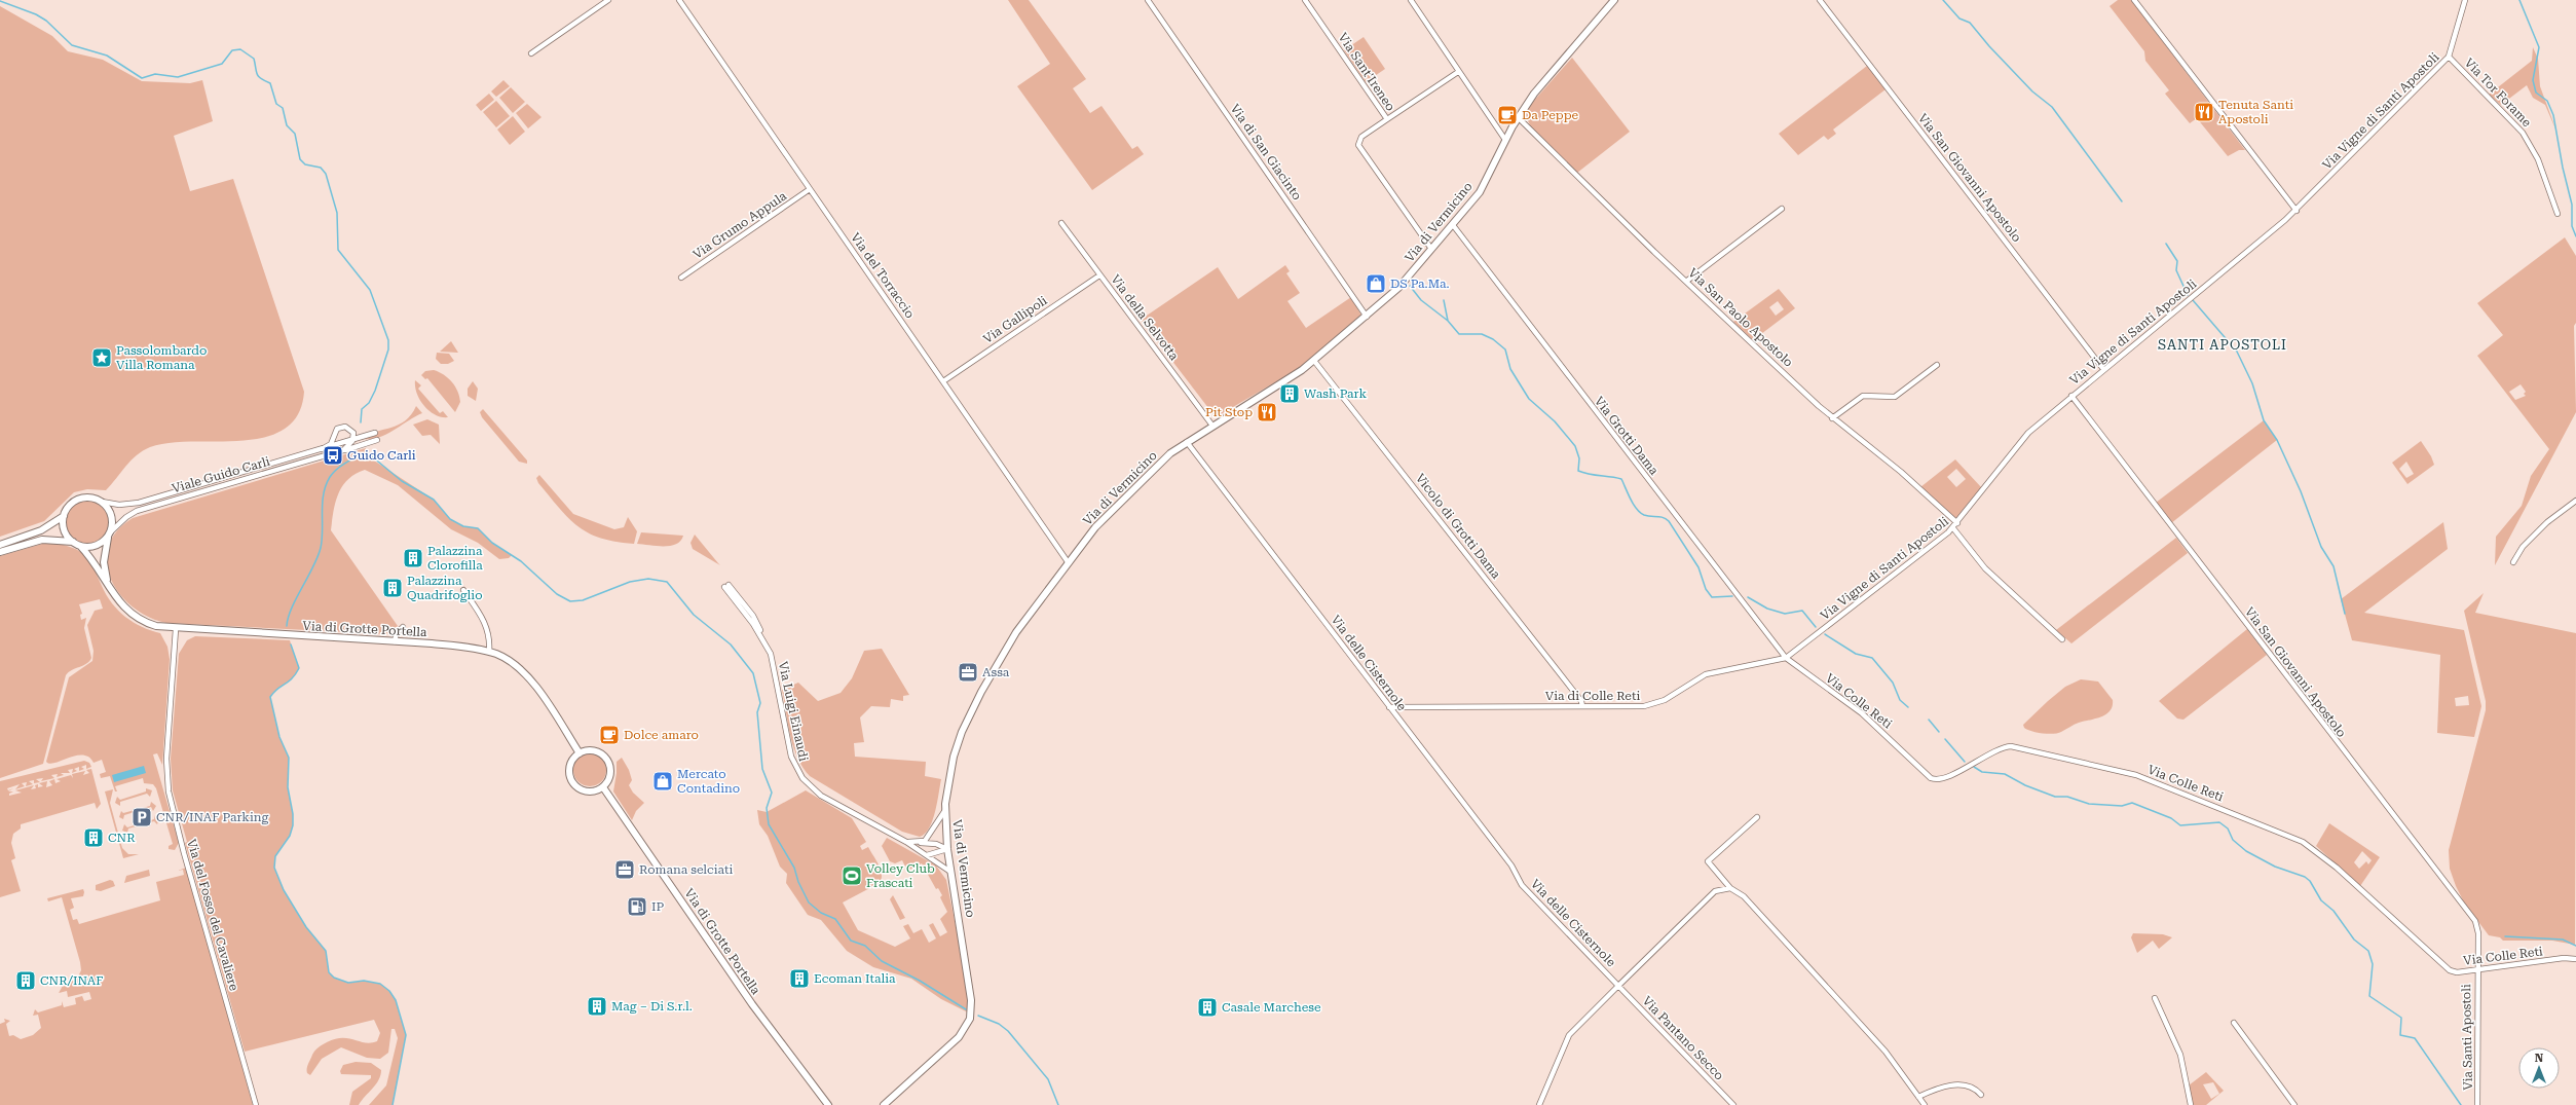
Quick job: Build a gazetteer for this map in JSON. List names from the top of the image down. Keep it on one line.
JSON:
{"streets":{"main road":["Via di Vermicino","Via di Grotte Portella"],"street":["Via Sant'Ireneo","Via Tor Forame","Via Vigne di Santi Apostoli","Via di San Giacinto","Via San Giovanni Apostolo","Via Grumo Appula","Via del Torraccio","Via della Selvotta","Via San Paolo Apostolo","Via Gallipoli","Via Grotti Dama","Viale Guido Carli","Vicolo di Grotti Dama","Via delle Cisternole","Via di Colle Reti","Via Colle Reti","Via Luigi Einaudi","Via del Fosso del Cavaliere","Via Santi Apostoli","Via Pantano Secco"]},"crossings":[["Via Sant'Ireneo","Via di Vermicino"],["Via Tor Forame","Via Vigne di Santi Apostoli"],["Via Vigne di Santi Apostoli","Via San Giovanni Apostolo"],["Via Vigne di Santi Apostoli","Via San Paolo Apostolo"],["Via Vigne di Santi Apostoli","Via Grotti Dama"],["Via Vigne di Santi Apostoli","Via di Colle Reti"],["Via Vigne di Santi Apostoli","Via Colle Reti"],["Via di San Giacinto","Via di Vermicino"],["Via San Giovanni Apostolo","Via Colle Reti"],["Via San Giovanni Apostolo","Via Santi Apostoli"],["Via di Vermicino","Via del Torraccio"],["Via di Vermicino","Via della Selvotta"],["Via di Vermicino","Via San Paolo Apostolo"],["Via di Vermicino","Via Grotti Dama"],["Via di Vermicino","Vicolo di Grotti Dama"],["Via di Vermicino","Via delle Cisternole"],["Via di Vermicino","Via Luigi Einaudi"],["Via Grumo Appula","Via del Torraccio"],["Via del Torraccio","Via Gallipoli"],["Via della Selvotta","Via Gallipoli"],["Via Grotti Dama","Via di Colle Reti"],["Via Grotti Dama","Via Colle Reti"],["Viale Guido Carli","Via di Grotte Portella"],["Vicolo di Grotti Dama","Via di Colle Reti"],["Via di Grotte Portella","Via del Fosso del Cavaliere"],["Via delle Cisternole","Via di Colle Reti"],["Via delle Cisternole","Via Pantano Secco"],["Via di Colle Reti","Via Colle Reti"],["Via Colle Reti","Via Santi Apostoli"]],"districts":["SANTI APOSTOLI"],"places":{"restaurant":["Tenuta Santi Apostoli","Pit Stop"],"cafe":["Da Peppe","Dolce amaro"],"shop":["DS Pa.Ma.","Mercato Contadino"],"place":["Passolombardo Villa Romana"],"building":["Wash Park","Palazzina Clorofilla","Palazzina Quadrifoglio","CNR","Ecoman Italia","CNR/INAF","Mag – Di S.r.l.","Casale Marchese"],"bus stop":["Guido Carli"],"office":["Assa","Romana selciati"],"parking":["CNR/INAF Parking"],"sports":["Volley Club Frascati"],"fuel station":["IP"]},"north":"top"}
